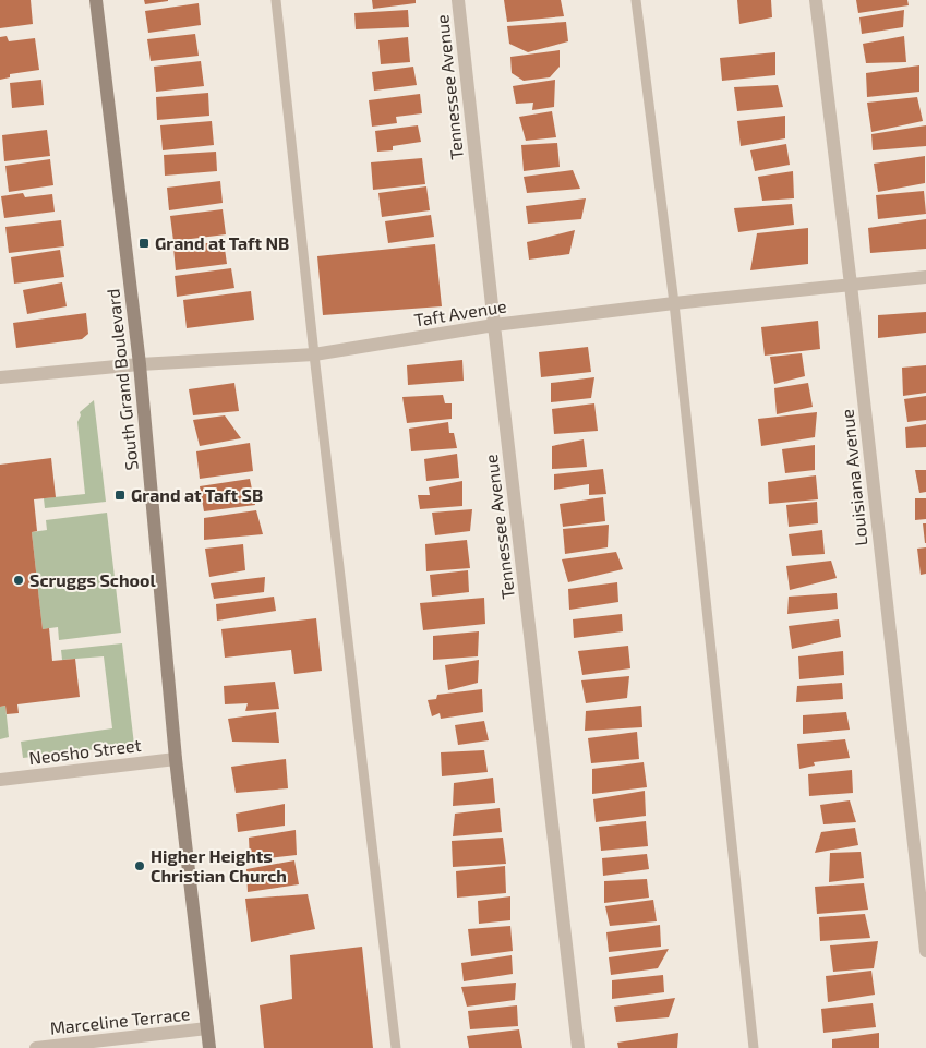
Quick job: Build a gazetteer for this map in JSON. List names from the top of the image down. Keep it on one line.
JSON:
{"streets":{"main road":["South Grand Boulevard"],"street":["Tennessee Avenue","Taft Avenue","Louisiana Avenue","Neosho Street","Marceline Terrace"]},"crossings":[["Tennessee Avenue","Taft Avenue"],["Taft Avenue","South Grand Boulevard"],["Taft Avenue","Louisiana Avenue"],["South Grand Boulevard","Neosho Street"],["South Grand Boulevard","Marceline Terrace"]],"places":{"transit":["Grand at Taft NB","Grand at Taft SB"],"other":["Scruggs School","Higher Heights Christian Church"]}}
